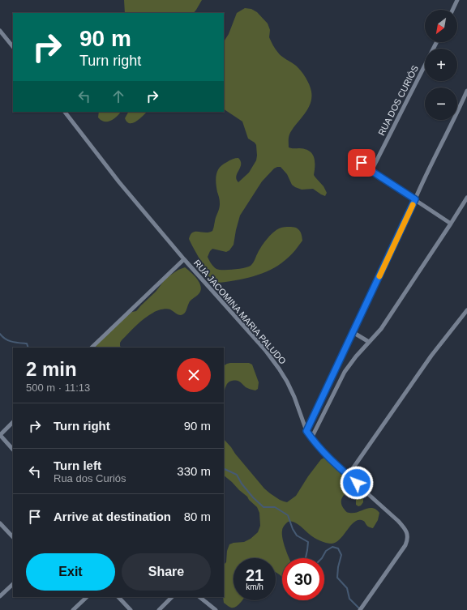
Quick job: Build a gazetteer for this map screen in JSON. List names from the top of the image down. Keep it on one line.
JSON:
{"streets":{"street":["RUA DOS CURIÓS","RUA JACOMINA MARIA PALUDO"]},"north":"bottom left","page":{"map_buttons":["+","−"],"turn":["90 m","Turn right"],"heading":["2 min","500 m · 11:13"],"list":[{"name":"Turn right","value":"90 m"},{"name":"Turn left","note":"Rua dos Curiós","value":"330 m"},{"name":"Arrive at destination","value":"80 m"}],"buttons":["Exit","Share"],"speed":"21 km/h","limit":"30"}}
